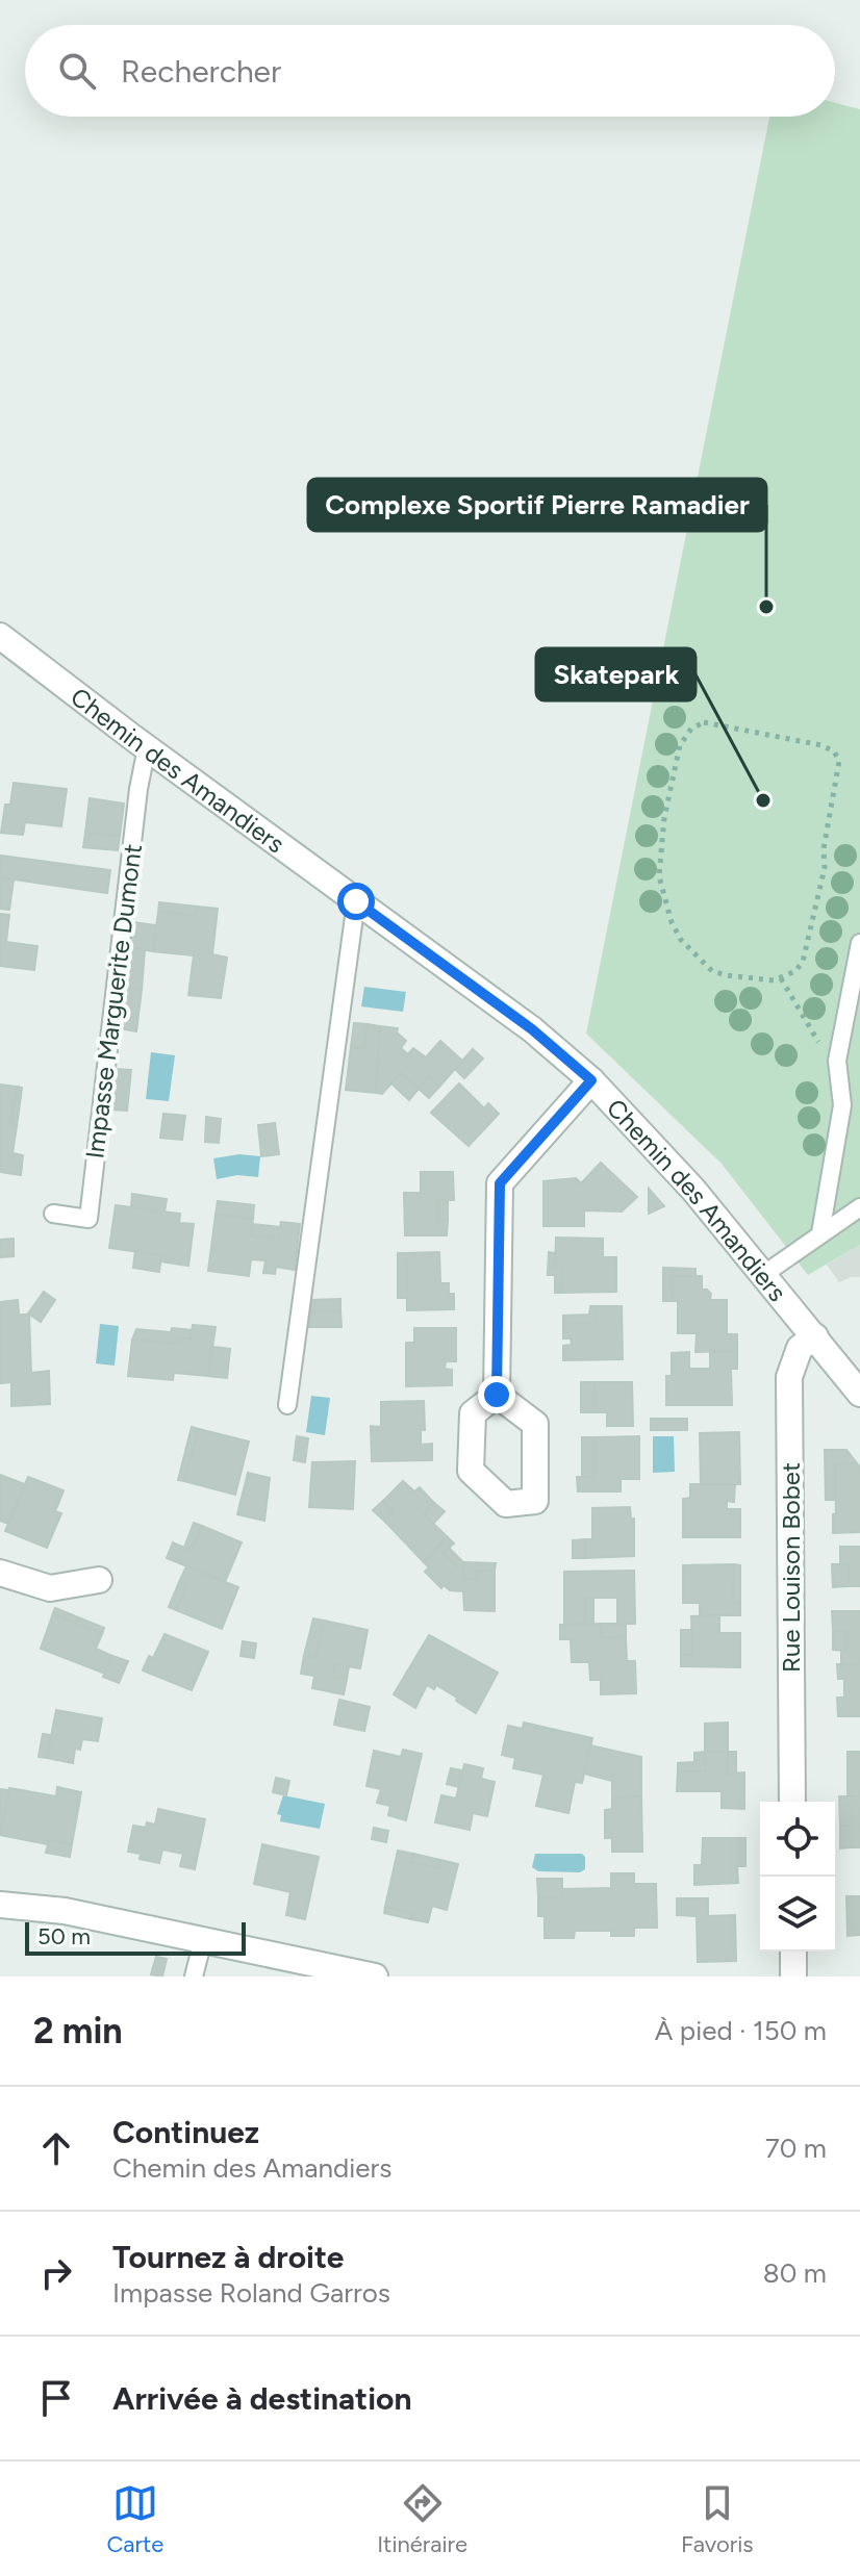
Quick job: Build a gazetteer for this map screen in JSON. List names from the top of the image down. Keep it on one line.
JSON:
{"streets":{"street":["Chemin des Amandiers","Rue Louison Bobet"],"lane":["Impasse Marguerite Dumont"]},"crossings":[["Chemin des Amandiers","Impasse Marguerite Dumont"],["Chemin des Amandiers","Rue Louison Bobet"]],"places":["Complexe Sportif Pierre Ramadier","Skatepark"],"scale_bar":"50 m","page":{"search":"Rechercher","scale":"50 m","heading":["2 min","À pied · 150 m"],"list":[["Continuez","Chemin des Amandiers","70 m"],["Tournez à droite","Impasse Roland Garros","80 m"],"Arrivée à destination"],"nav":["Carte","Itinéraire","Favoris"]}}
